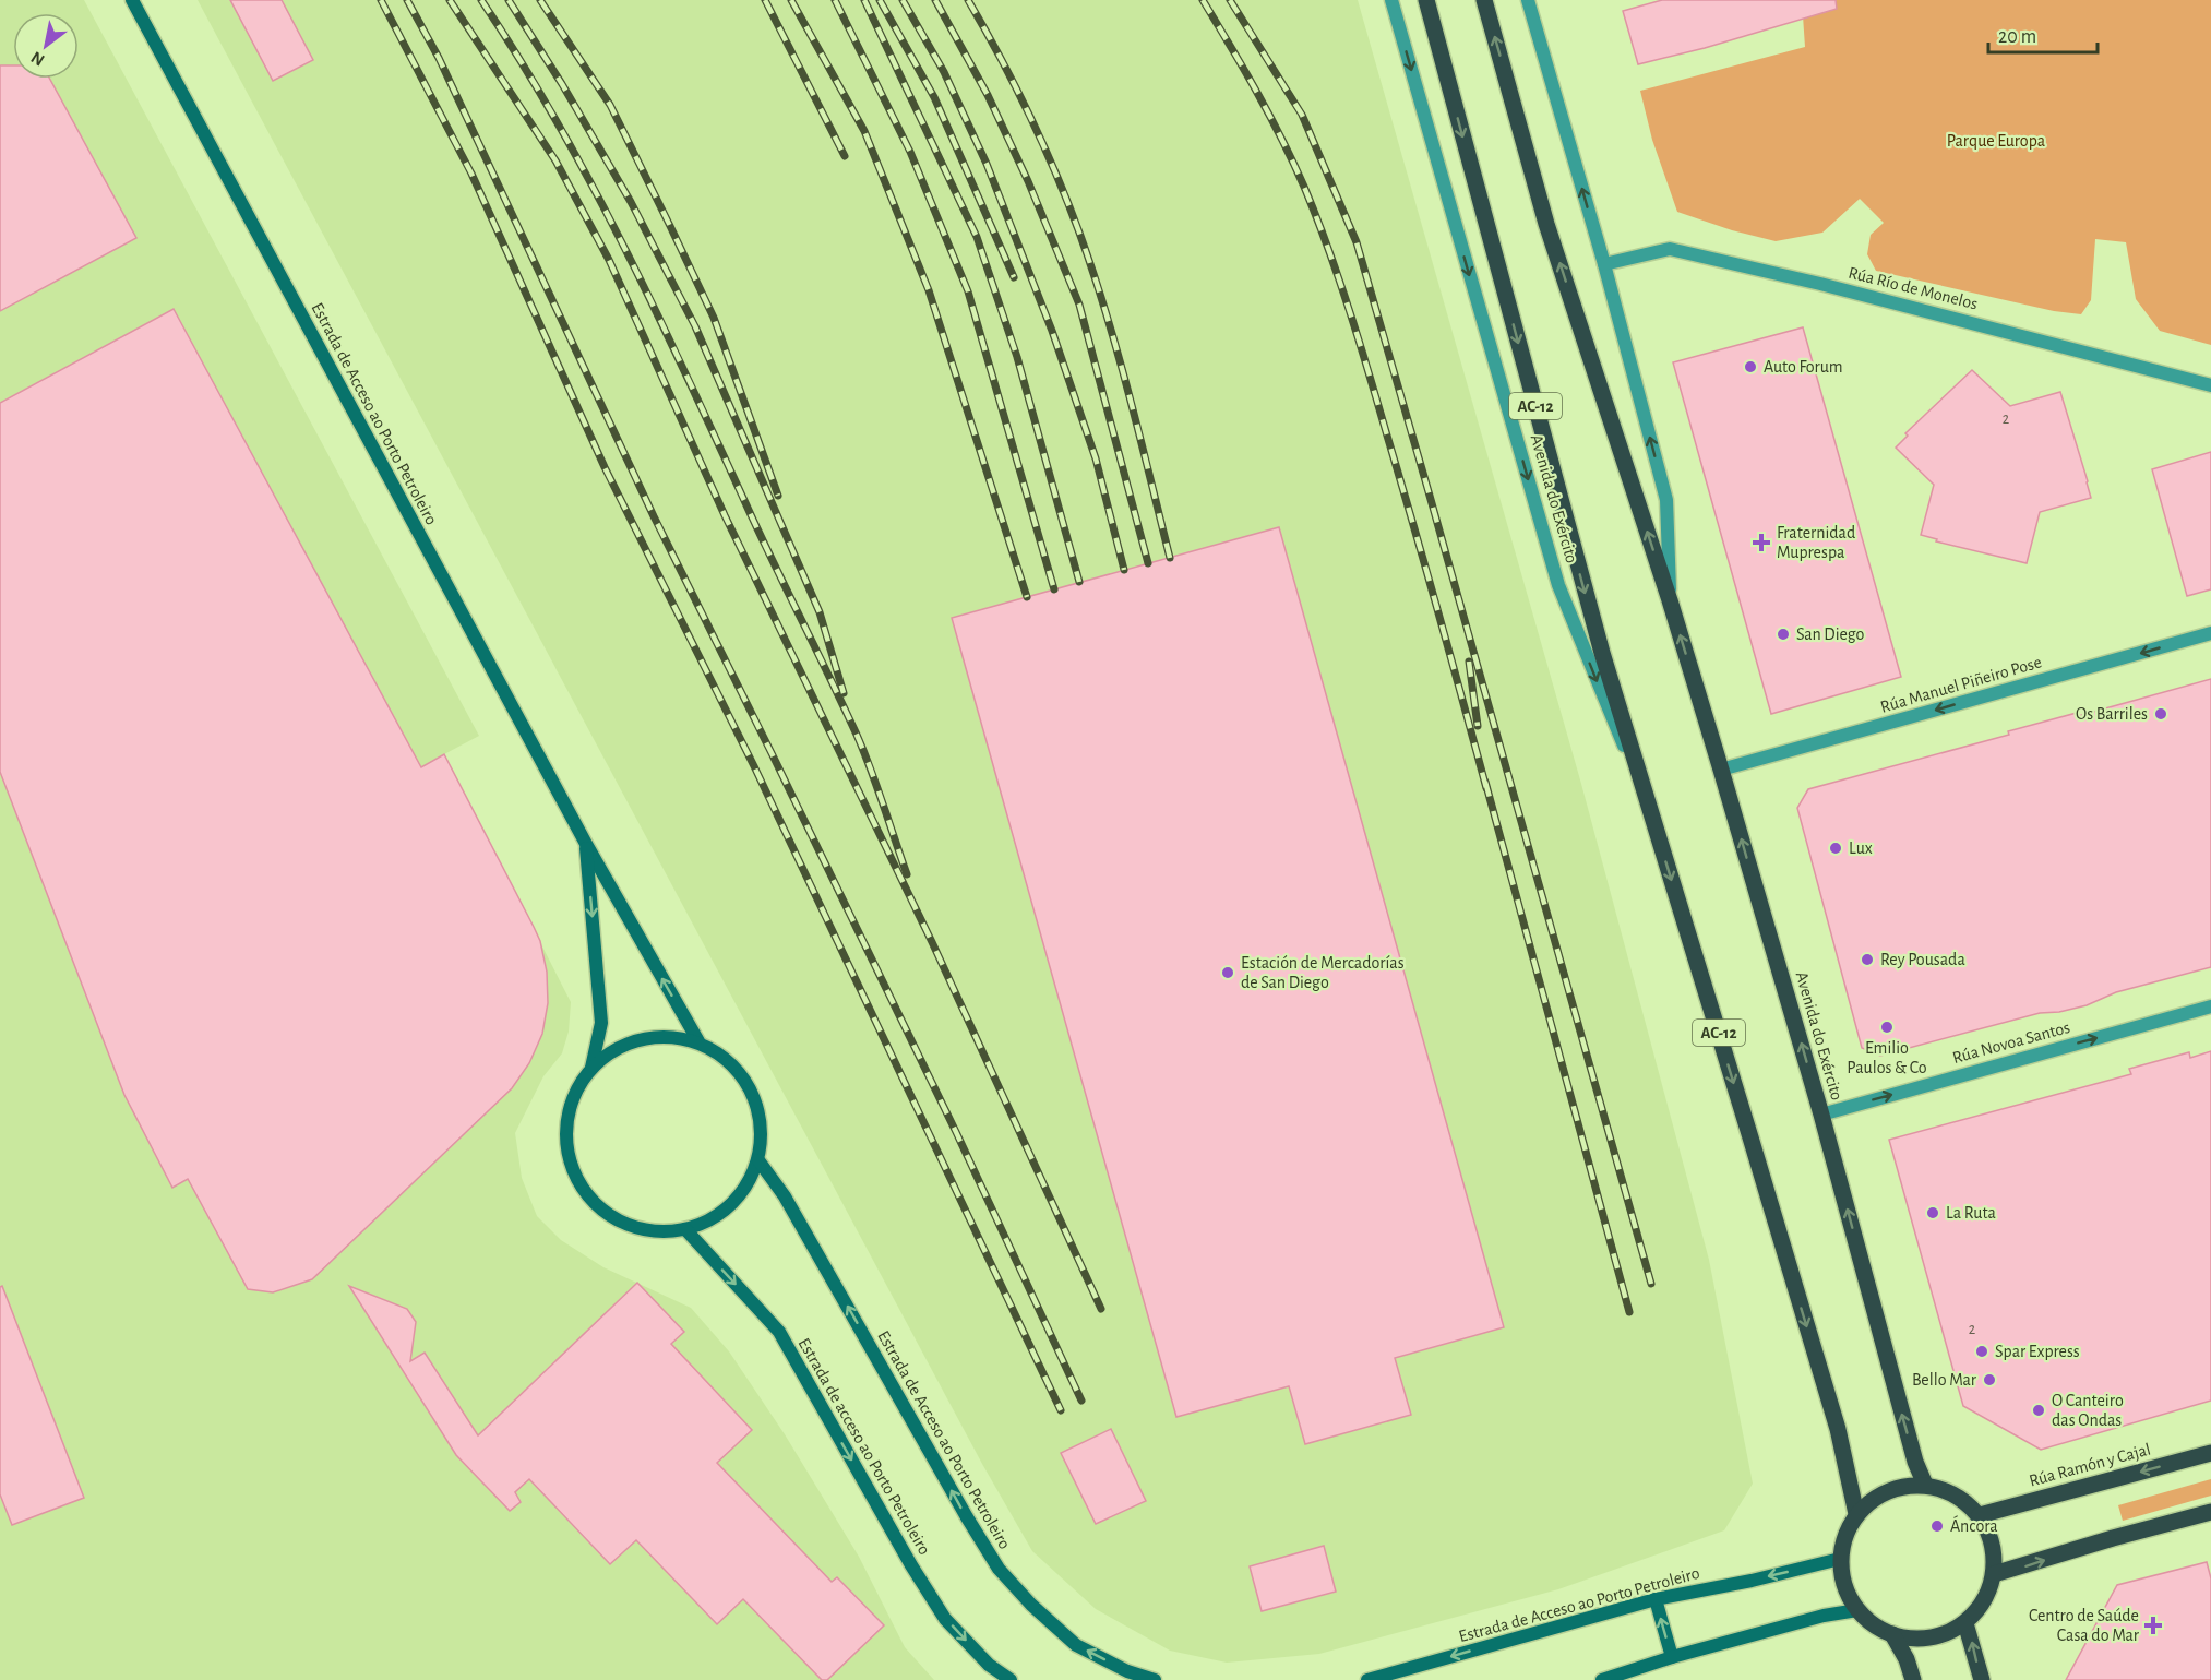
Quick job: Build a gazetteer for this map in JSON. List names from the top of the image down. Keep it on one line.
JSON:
{"streets":{"main road":["AC-12","Estrada de Acceso ao Porto Petroleiro","Avenida do Exército","Estrada de acceso ao Porto Petroleiro","Rúa Ramón y Cajal"],"street":["Rúa Río de Monelos","Rúa Manuel Piñeiro Pose","Rúa Novoa Santos"]},"crossings":[["Rúa Río de Monelos","Avenida do Exército"],["Estrada de Acceso ao Porto Petroleiro","Avenida do Exército"],["Estrada de Acceso ao Porto Petroleiro","Estrada de acceso ao Porto Petroleiro"],["Estrada de Acceso ao Porto Petroleiro","Rúa Ramón y Cajal"],["Avenida do Exército","Rúa Manuel Piñeiro Pose"],["Avenida do Exército","Rúa Novoa Santos"],["Avenida do Exército","Rúa Ramón y Cajal"]],"one_way":["Rúa Manuel Piñeiro Pose","Rúa Novoa Santos","Estrada de acceso ao Porto Petroleiro"],"parks":["Parque Europa"],"places":{"other":["Auto Forum","San Diego","Os Barriles","Lux","Rey Pousada","Estación de Mercadorías de San Diego","Emilio Paulos & Co","La Ruta","Spar Express","Bello Mar","O Canteiro das Ondas","Áncora"],"health":["Fraternidad Muprespa","Centro de Saúde Casa do Mar"]},"house_numbers":["2","2"],"scale_bar":"20 m","north":"bottom left"}
